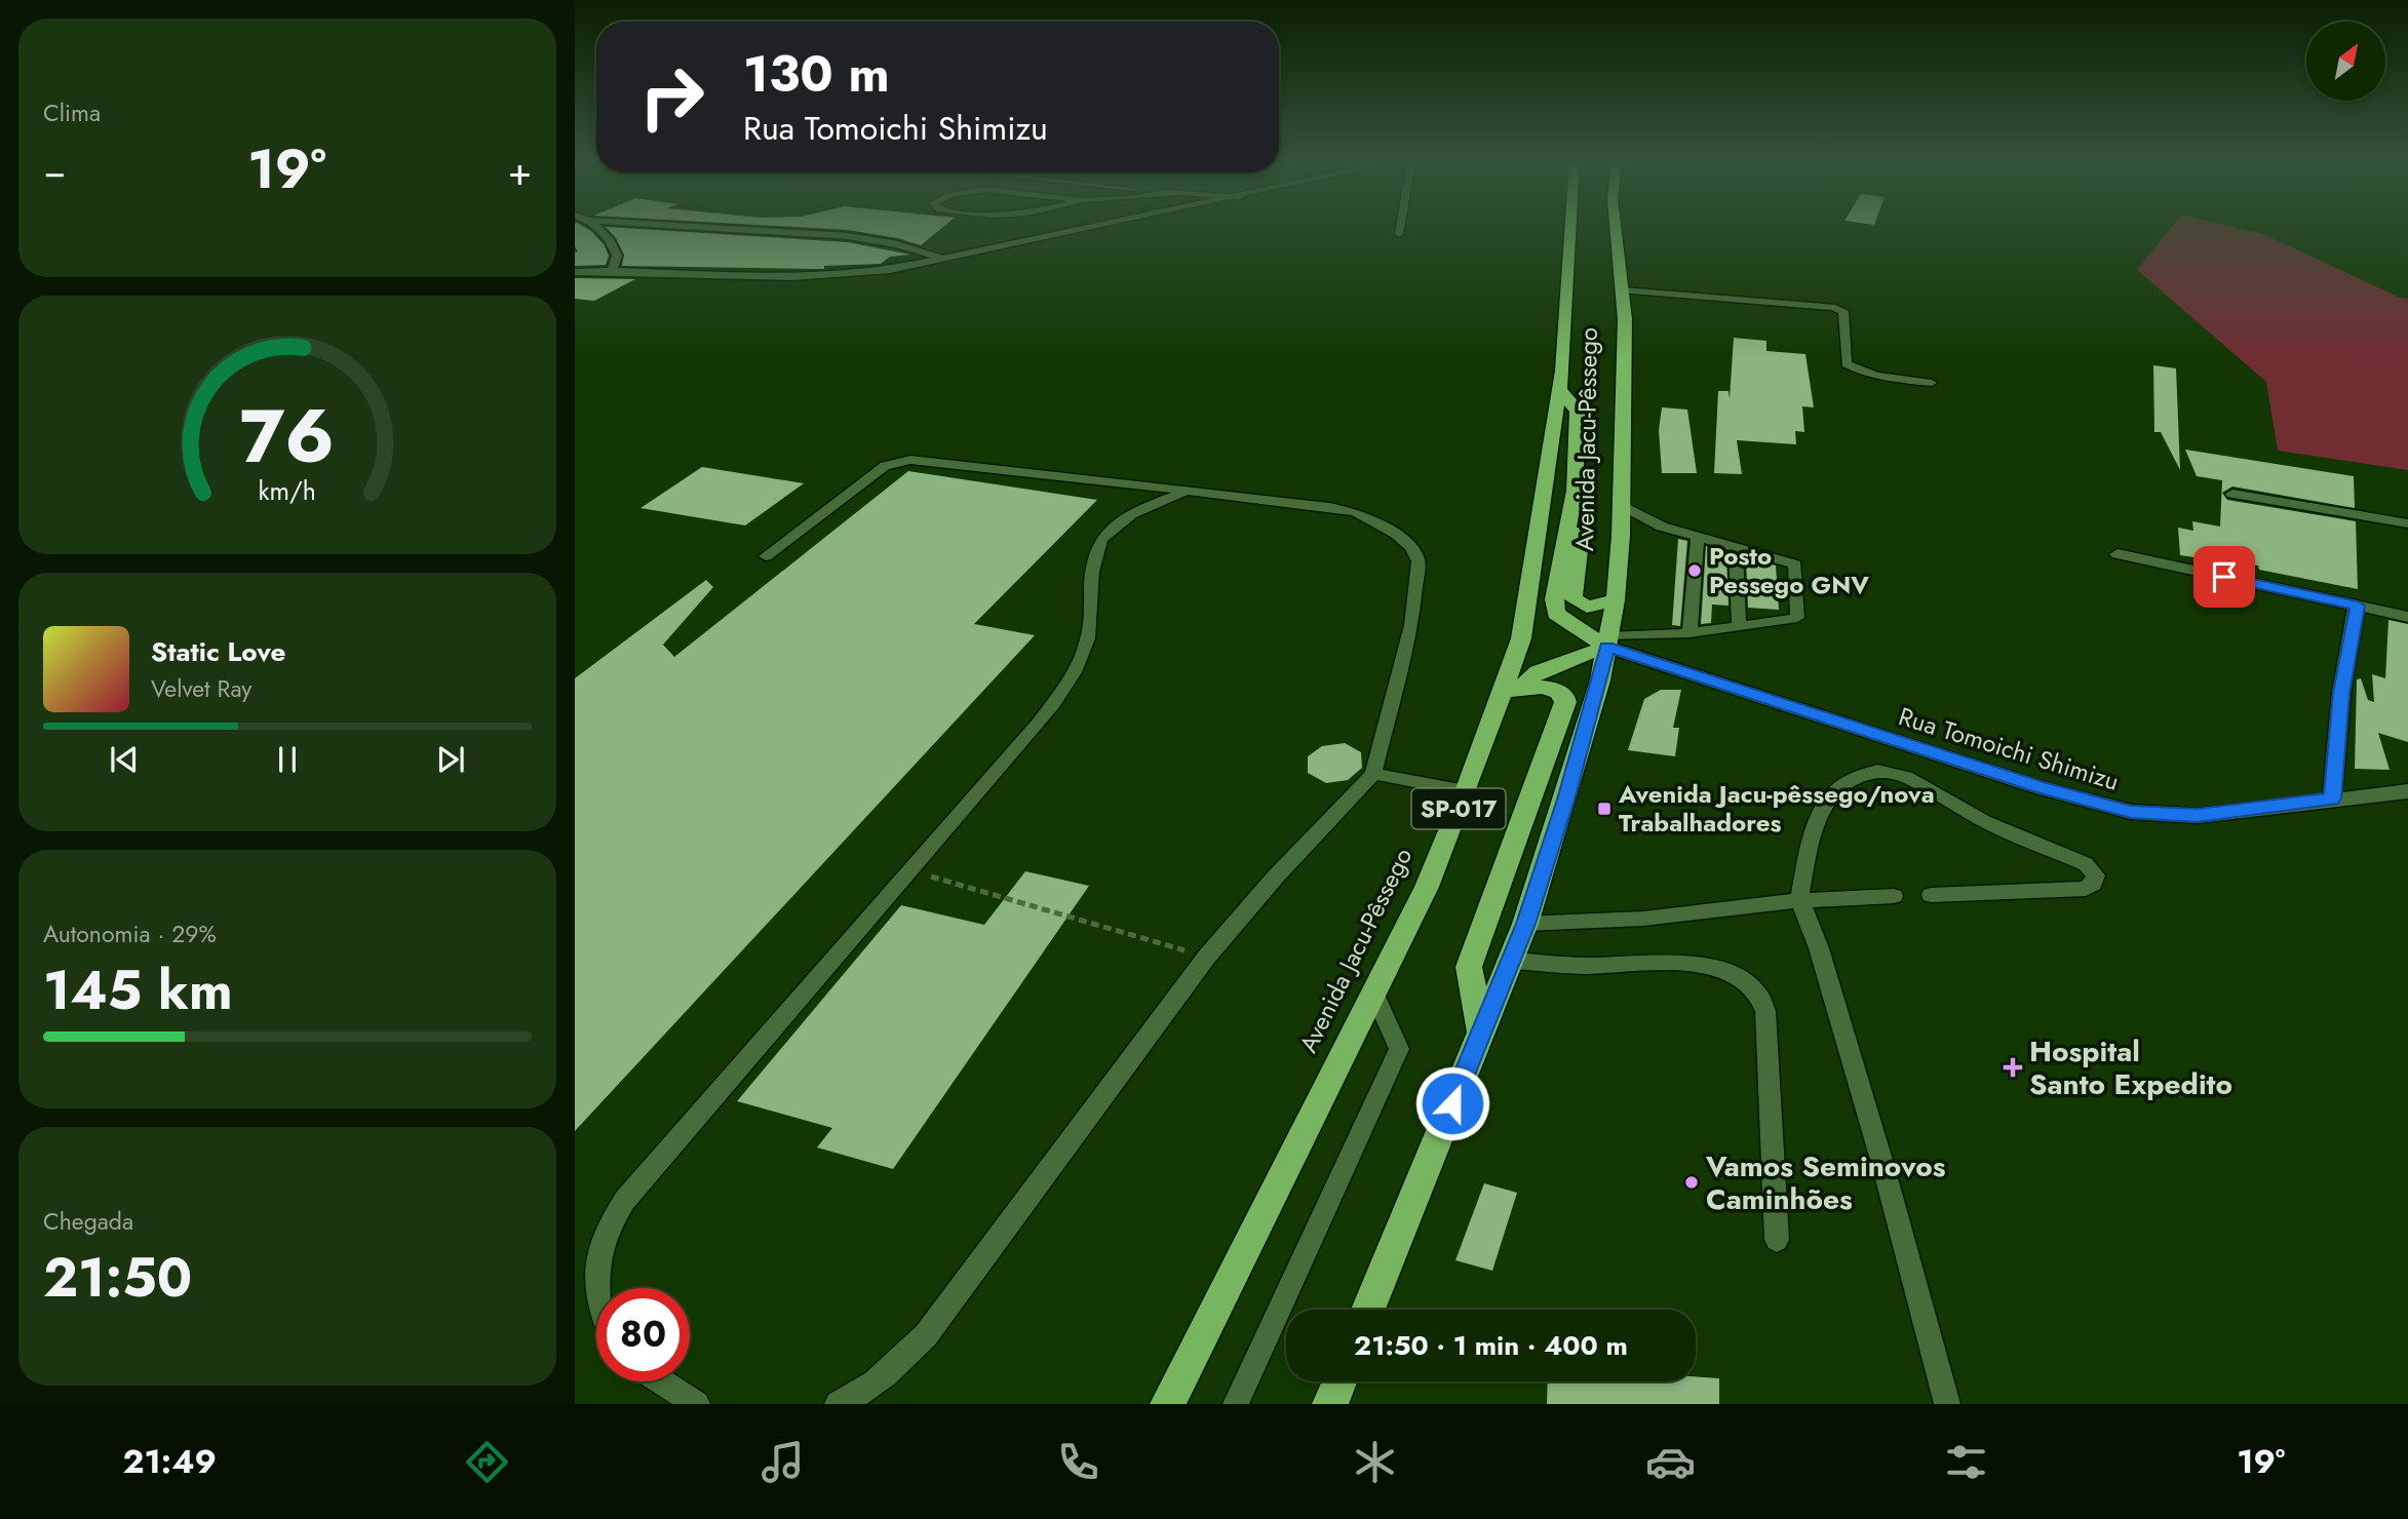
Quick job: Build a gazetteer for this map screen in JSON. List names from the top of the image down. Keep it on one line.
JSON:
{"streets":{"highway":["Avenida Jacu-Pêssego","SP-017"],"street":["Rua Tomoichi Shimizu"]},"crossings":[["Avenida Jacu-Pêssego","Rua Tomoichi Shimizu"]],"places":{"other":["Posto Pessego GNV","Vamos Seminovos Caminhões"],"transit":["Avenida Jacu-pêssego/nova Trabalhadores"],"health":["Hospital Santo Expedito"]},"north":"top right","page":{"tile":["Clima",["Autonomia · 29%","145 km"],["Chegada","21:50"]],"turn":["130 m","Rua Tomoichi Shimizu"],"heat":["−","19°","+"],"song":["Static Love","Velvet Ray"],"limit":"80","trip":"21:50 · 1 min · 400 m","tabs":["21:49","19°"],"gauge":["76","km/h"]}}
